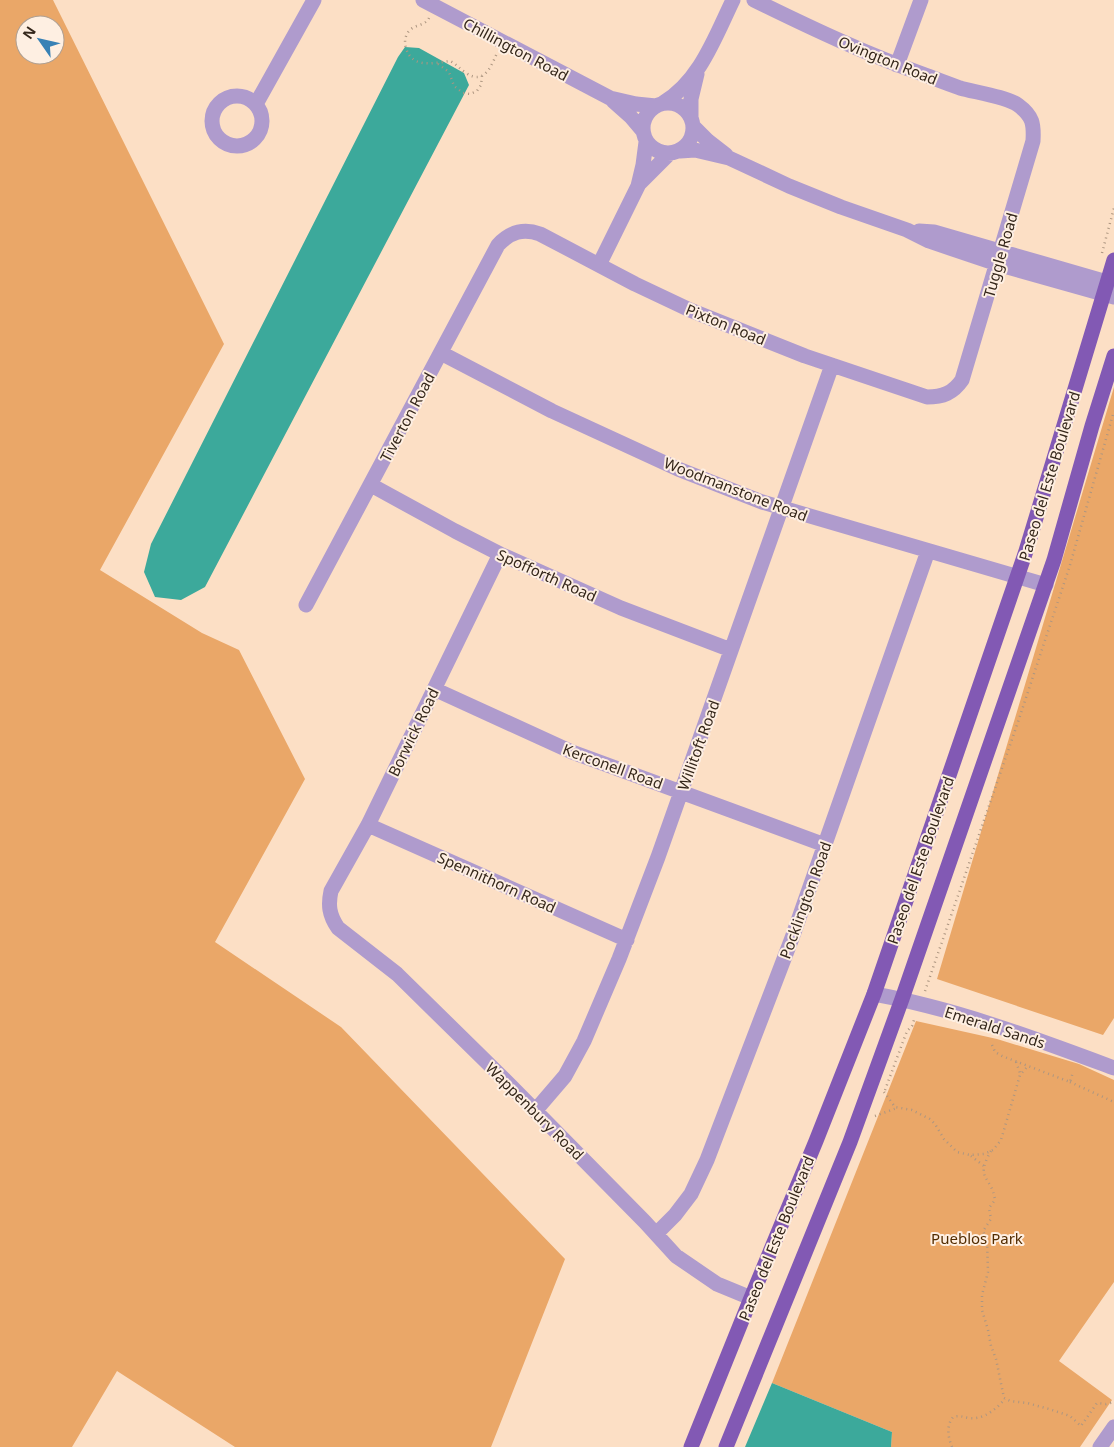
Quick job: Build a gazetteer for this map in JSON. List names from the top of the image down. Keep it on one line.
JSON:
{"streets":{"main road":["Paseo del Este Boulevard"],"street":["Chillington Road","Ovington Road","Tuggle Road","Pixton Road","Tiverton Road","Woodmanstone Road","Spofforth Road","Borwick Road","Willitoft Road","Kerconell Road","Spennithorn Road","Pocklington Road","Emerald Sands","Wappenbury Road"]},"crossings":[["Ovington Road","Tuggle Road"],["Tuggle Road","Pixton Road"],["Pixton Road","Tiverton Road"],["Pixton Road","Willitoft Road"],["Tiverton Road","Woodmanstone Road"],["Tiverton Road","Spofforth Road"],["Paseo del Este Boulevard","Woodmanstone Road"],["Paseo del Este Boulevard","Emerald Sands"],["Paseo del Este Boulevard","Wappenbury Road"],["Woodmanstone Road","Willitoft Road"],["Woodmanstone Road","Pocklington Road"],["Spofforth Road","Borwick Road"],["Spofforth Road","Willitoft Road"],["Borwick Road","Kerconell Road"],["Borwick Road","Spennithorn Road"],["Borwick Road","Wappenbury Road"],["Willitoft Road","Kerconell Road"],["Willitoft Road","Spennithorn Road"],["Willitoft Road","Wappenbury Road"],["Kerconell Road","Pocklington Road"],["Pocklington Road","Wappenbury Road"]],"parks":["Pueblos Park"],"north":"top left"}
